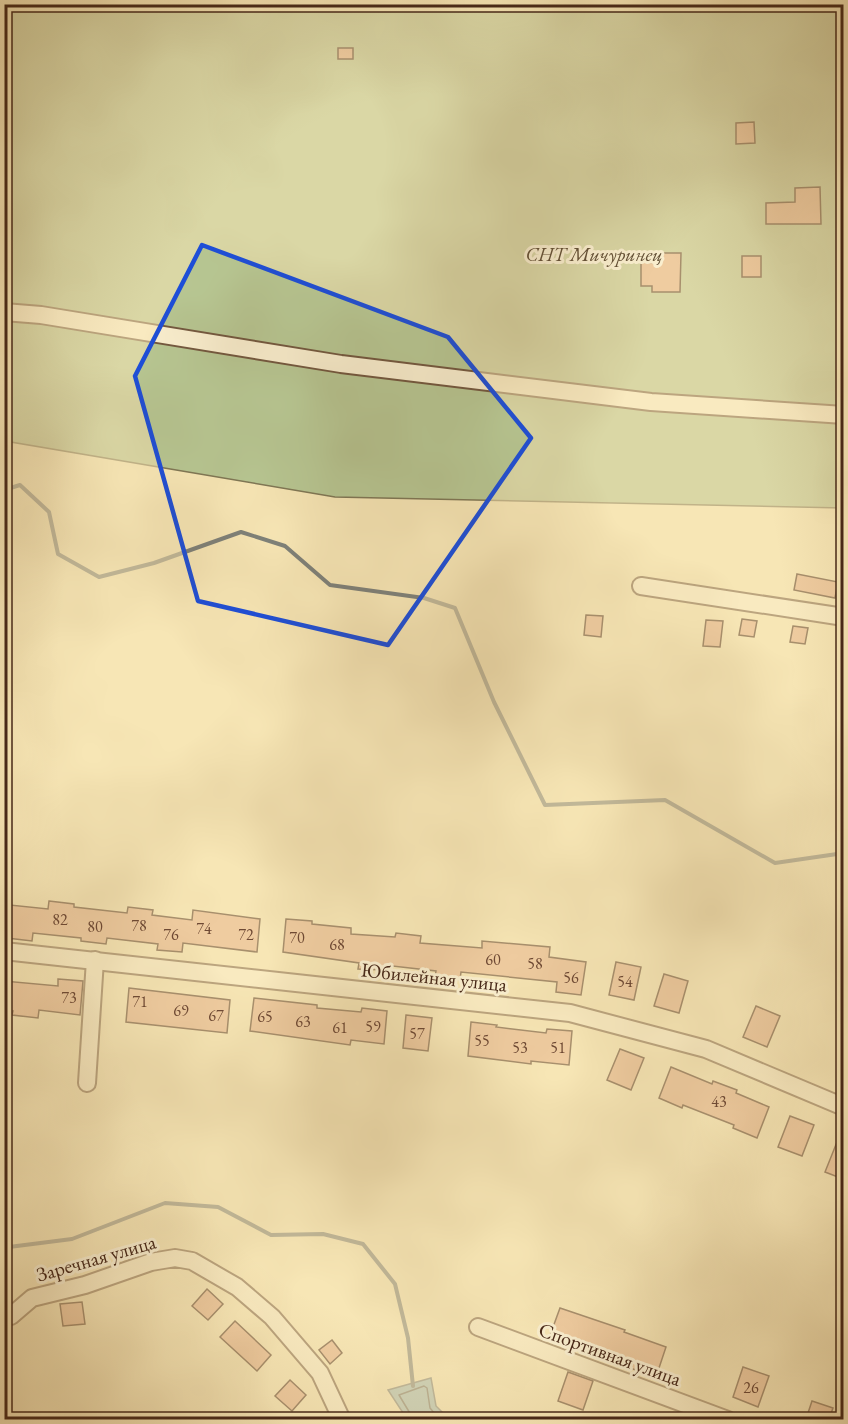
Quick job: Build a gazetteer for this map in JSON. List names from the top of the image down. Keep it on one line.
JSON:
{"streets":{"street":["Юбилейная улица","Заречная улица","Спортивная улица"]},"parks":["СНТ Мичуринец"],"house_numbers":["82","78","80","74","76","72","70","68","60","58","56","54","73","71","69","67","65","63","59","61","57","55","53","51","43","26"]}
